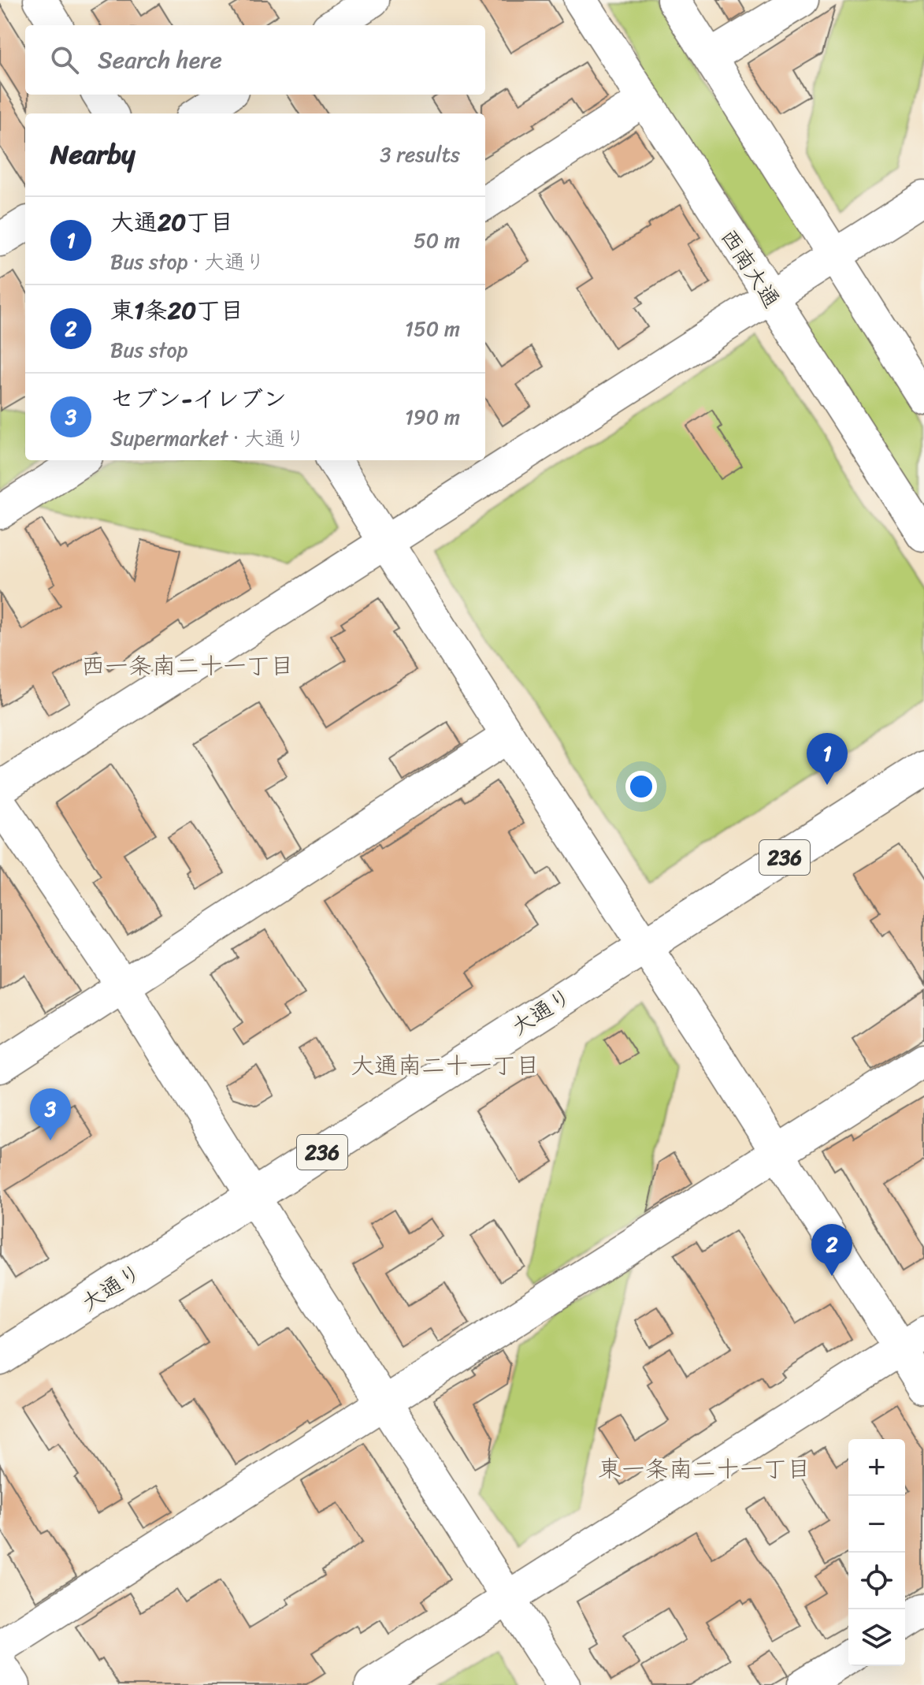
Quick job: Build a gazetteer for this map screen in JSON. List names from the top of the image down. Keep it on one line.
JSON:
{"streets":{"highway":["236","大通り"],"street":["西南大通"]},"districts":["西一条南二十一丁目","大通南二十一丁目","東一条南二十一丁目"],"page":{"search":"Search here","heading":["Nearby","3 results"],"list":[{"mark":"1","name":"大通20丁目","note":"Bus stop · 大通り","value":"50 m"},{"mark":"2","name":"東1条20丁目","note":"Bus stop","value":"150 m"},{"mark":"3","name":"セブン-イレブン","note":"Supermarket · 大通り","value":"190 m"}],"pins":["1","3","2"],"map_buttons":["+","−"]}}
